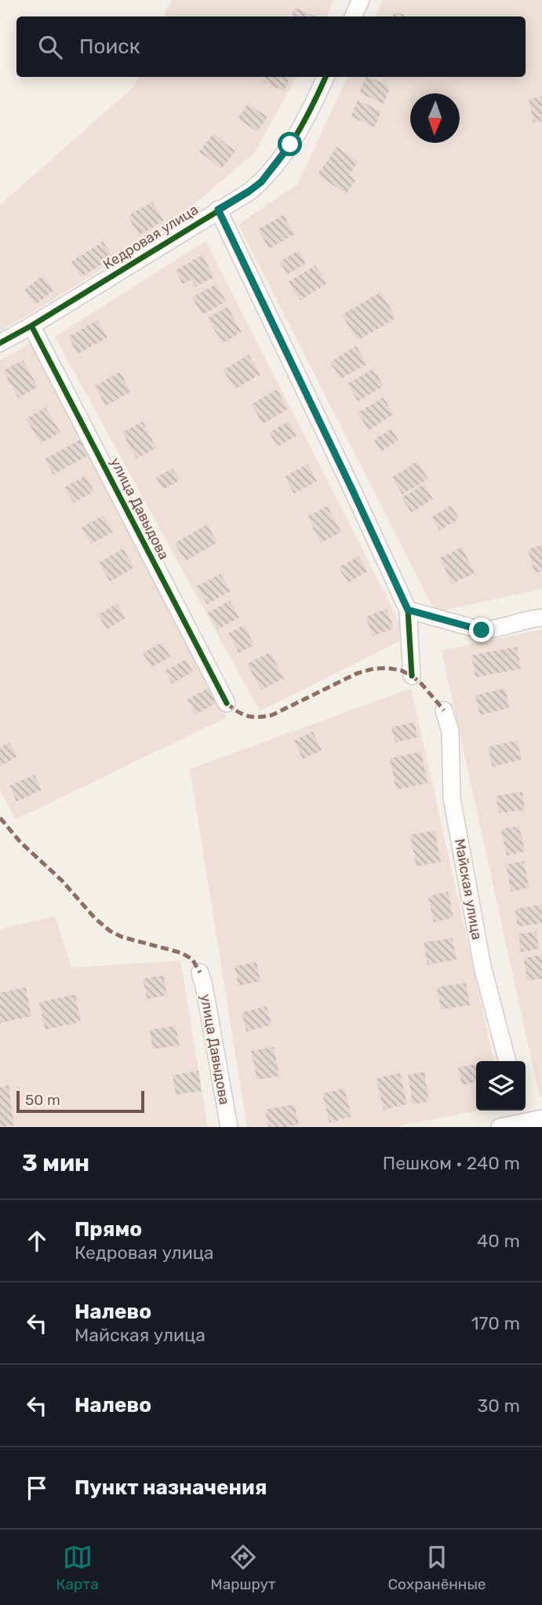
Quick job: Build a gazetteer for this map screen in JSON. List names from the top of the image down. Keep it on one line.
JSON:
{"streets":{"street":["Кедровая улица","улица Давыдова","Майская улица"]},"crossings":[["Кедровая улица","улица Давыдова"]],"scale_bar":"50 m","north":"bottom","page":{"search":"Поиск","scale":"50 m","heading":["3 мин","Пешком · 240 m"],"list":[["Прямо","Кедровая улица","40 m"],["Налево","Майская улица","170 m"],["Налево","30 m"],"Пункт назначения"],"nav":["Карта","Маршрут","Сохранённые"]}}
